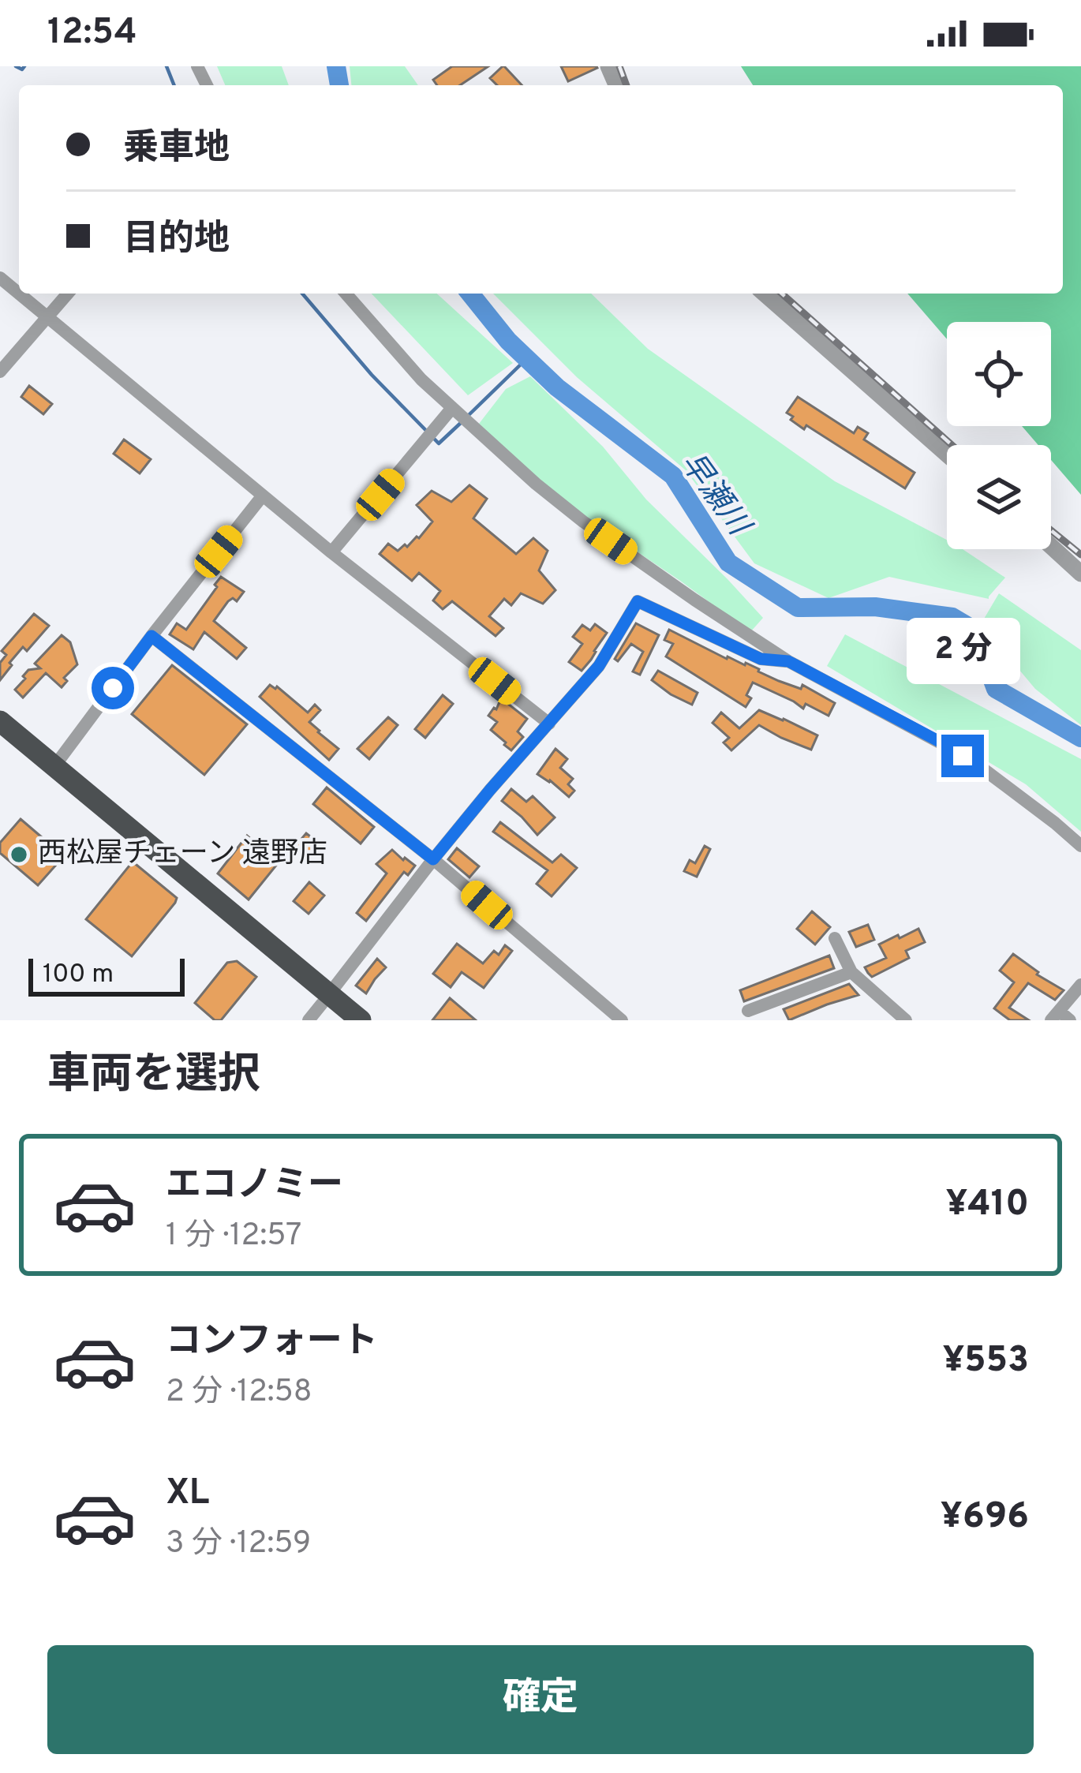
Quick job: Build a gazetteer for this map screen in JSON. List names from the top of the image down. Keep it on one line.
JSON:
{"water":["早瀬川"],"places":["西松屋チェーン 遠野店"],"scale_bar":"100 m","page":{"status":"12:54","banner":["乗車地","目的地"],"bubble":"2 分","scale":"100 m","heading":"車両を選択","list":[{"name":"エコノミー","note":"1 分 · 12:57","value":"¥410"},{"name":"コンフォート","note":"2 分 · 12:58","value":"¥553"},{"name":"XL","note":"3 分 · 12:59","value":"¥696"}],"buttons":"確定"}}
